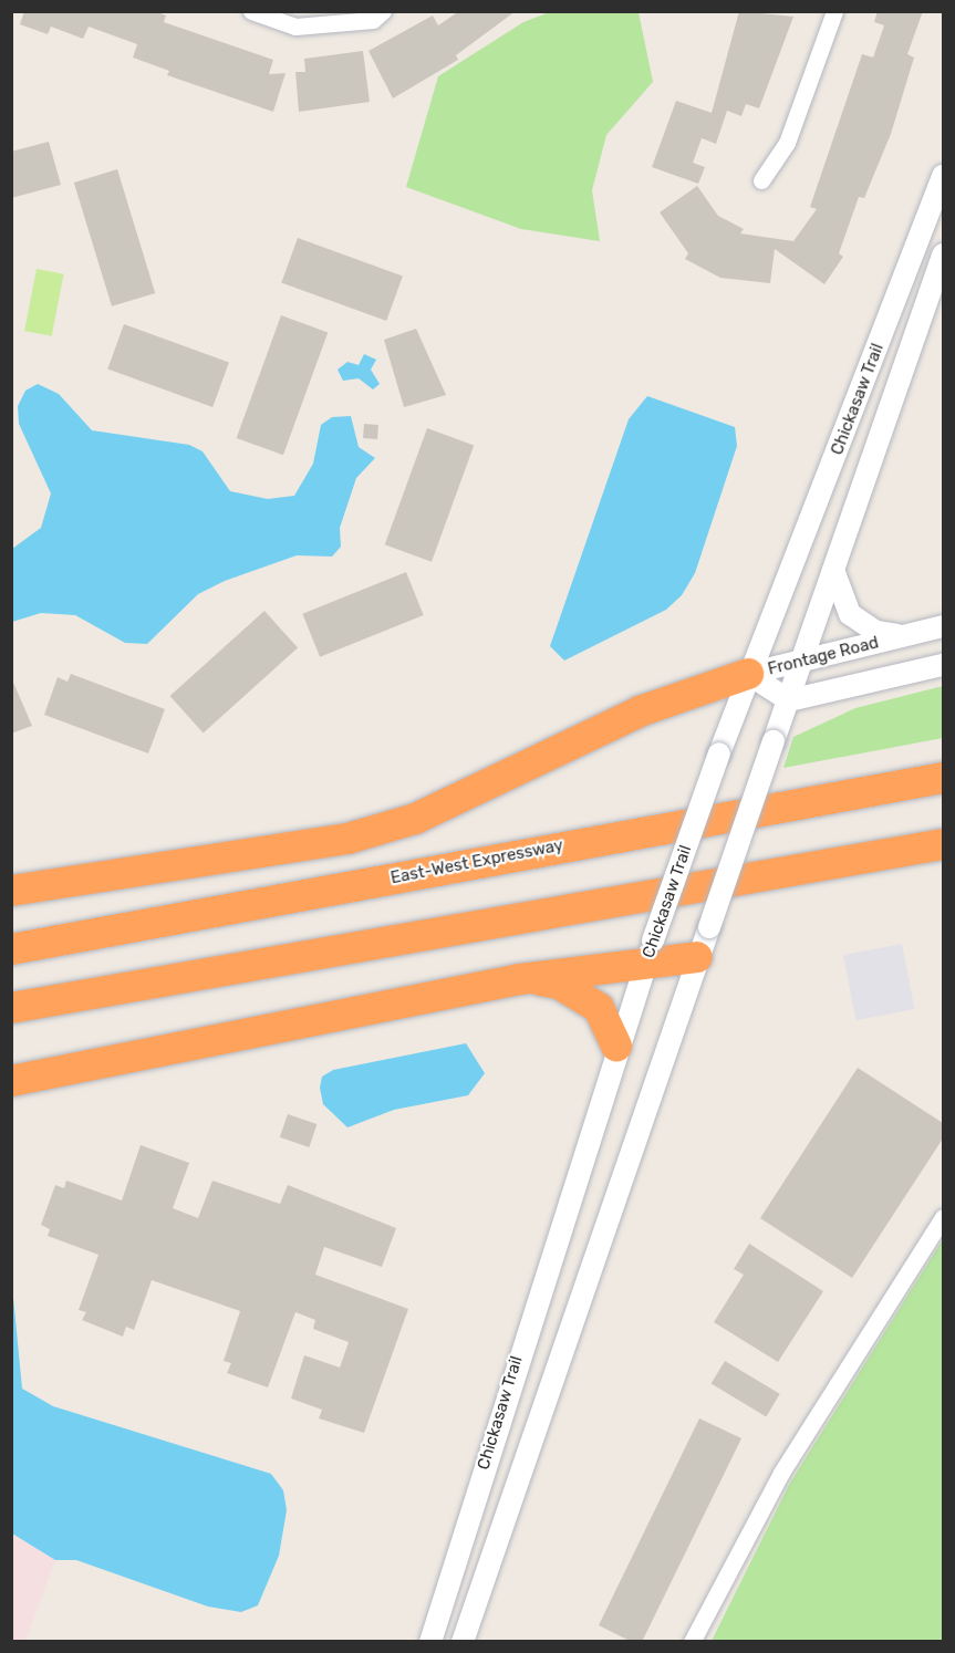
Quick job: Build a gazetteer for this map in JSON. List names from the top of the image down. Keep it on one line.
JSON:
{"streets":{"highway":["East-West Expressway"],"street":["Chickasaw Trail","Frontage Road"]},"crossings":[["Chickasaw Trail","Frontage Road"]]}
